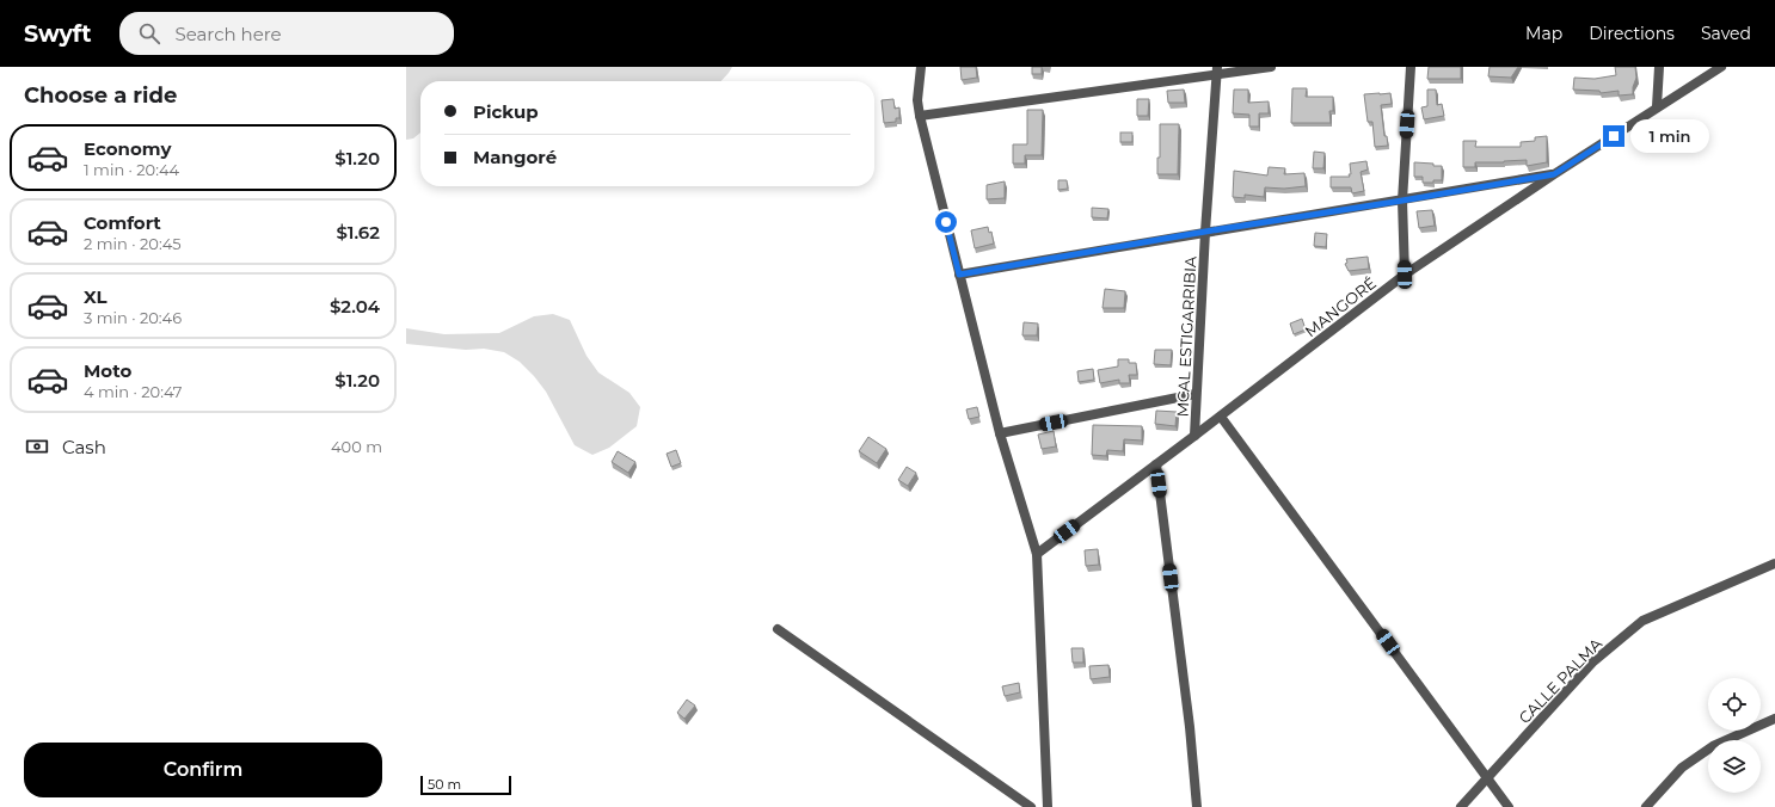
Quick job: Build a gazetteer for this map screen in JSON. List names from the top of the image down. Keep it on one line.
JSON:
{"streets":{"street":["MANGORÉ","MCAL ESTIGARRIBIA","CALLE PALMA"]},"crossings":[["MANGORÉ","MCAL ESTIGARRIBIA"]],"scale_bar":"50 m","page":{"header":"Swyft","search":"Search here","nav":["Map","Directions","Saved"],"heading":"Choose a ride","banner":["Pickup","Mangoré"],"bubble":"1 min","list":[{"name":"Economy","note":"1 min · 20:44","value":"$1.20"},{"name":"Comfort","note":"2 min · 20:45","value":"$1.62"},{"name":"XL","note":"3 min · 20:46","value":"$2.04"},{"name":"Moto","note":"4 min · 20:47","value":"$1.20"}],"pay":["Cash","400 m"],"buttons":"Confirm","scale":"50 m"}}
